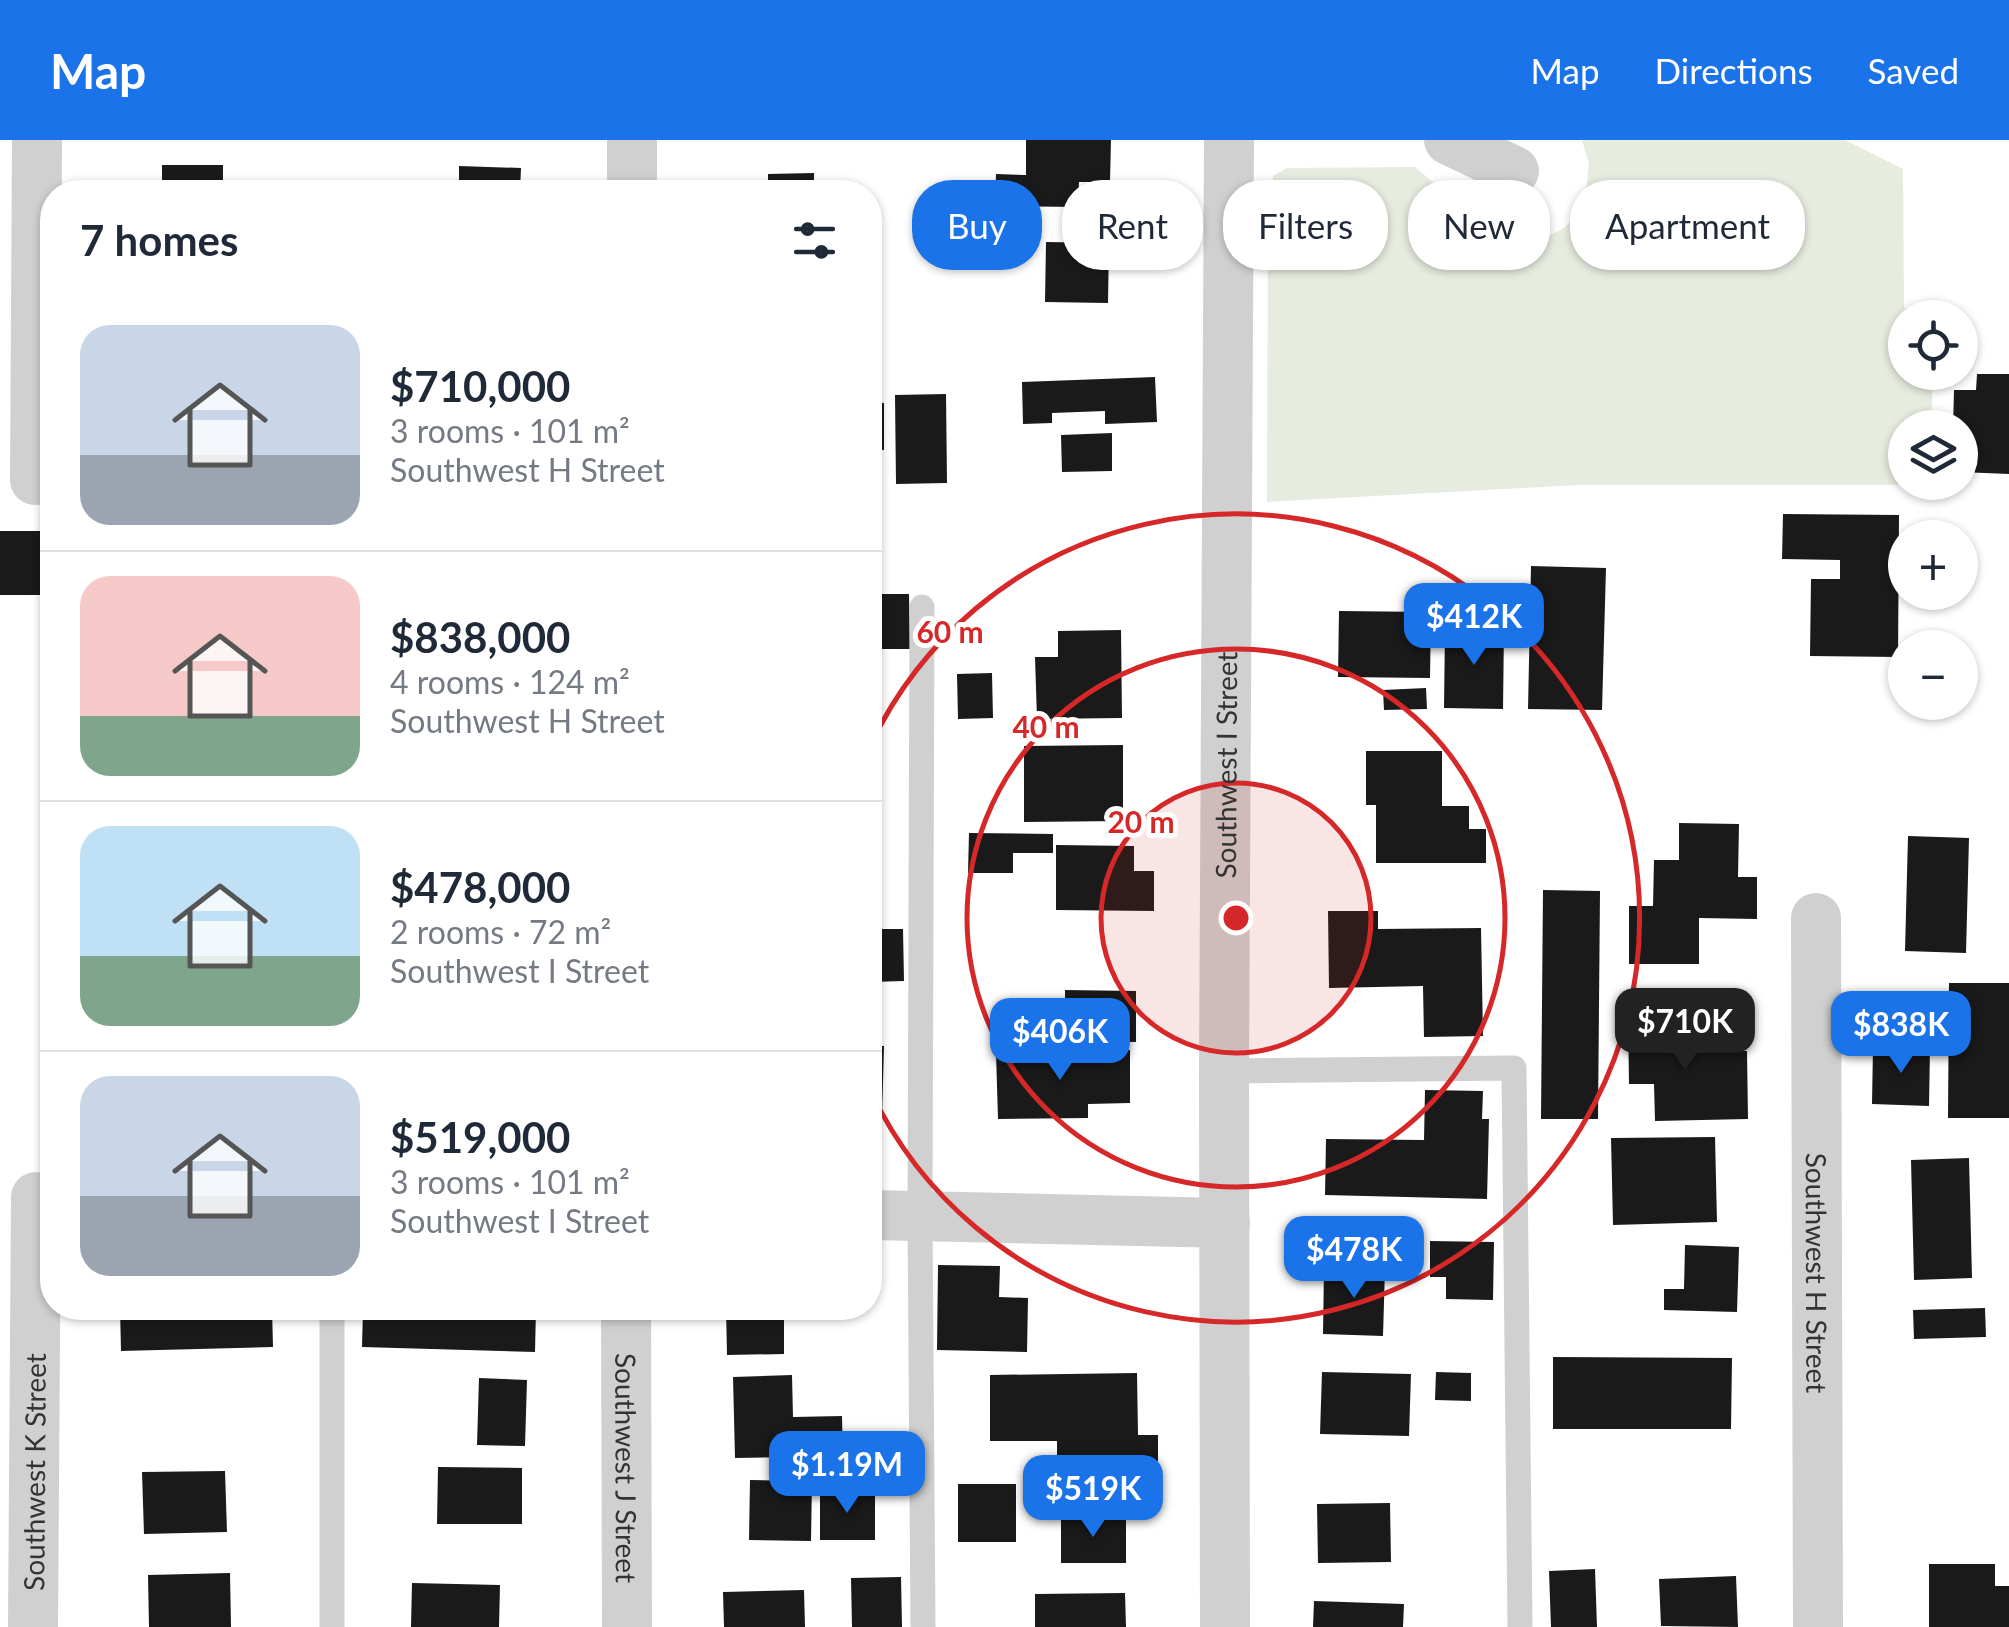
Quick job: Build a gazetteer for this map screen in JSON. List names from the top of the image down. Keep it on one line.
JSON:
{"streets":{"street":["Southwest I Street","Southwest H Street","Southwest J Street","Southwest K Street"]},"page":{"header":"Map","nav":["Map","Directions","Saved"],"chip":["Buy","Rent","Filters","New","Apartment"],"heading":"7 homes","map_buttons":["+","−"],"list":[{"name":"$710,000","note":"3 rooms · 101 m² · Southwest H Street"},{"name":"$838,000","note":"4 rooms · 124 m² · Southwest H Street"},{"name":"$478,000","note":"2 rooms · 72 m² · Southwest I Street"},{"name":"$519,000","note":"3 rooms · 101 m² · Southwest I Street"}],"price":["$412K","$710K","$838K","$406K","$478K","$1.19M","$519K"]},"rings":["60 m","40 m","20 m"]}
